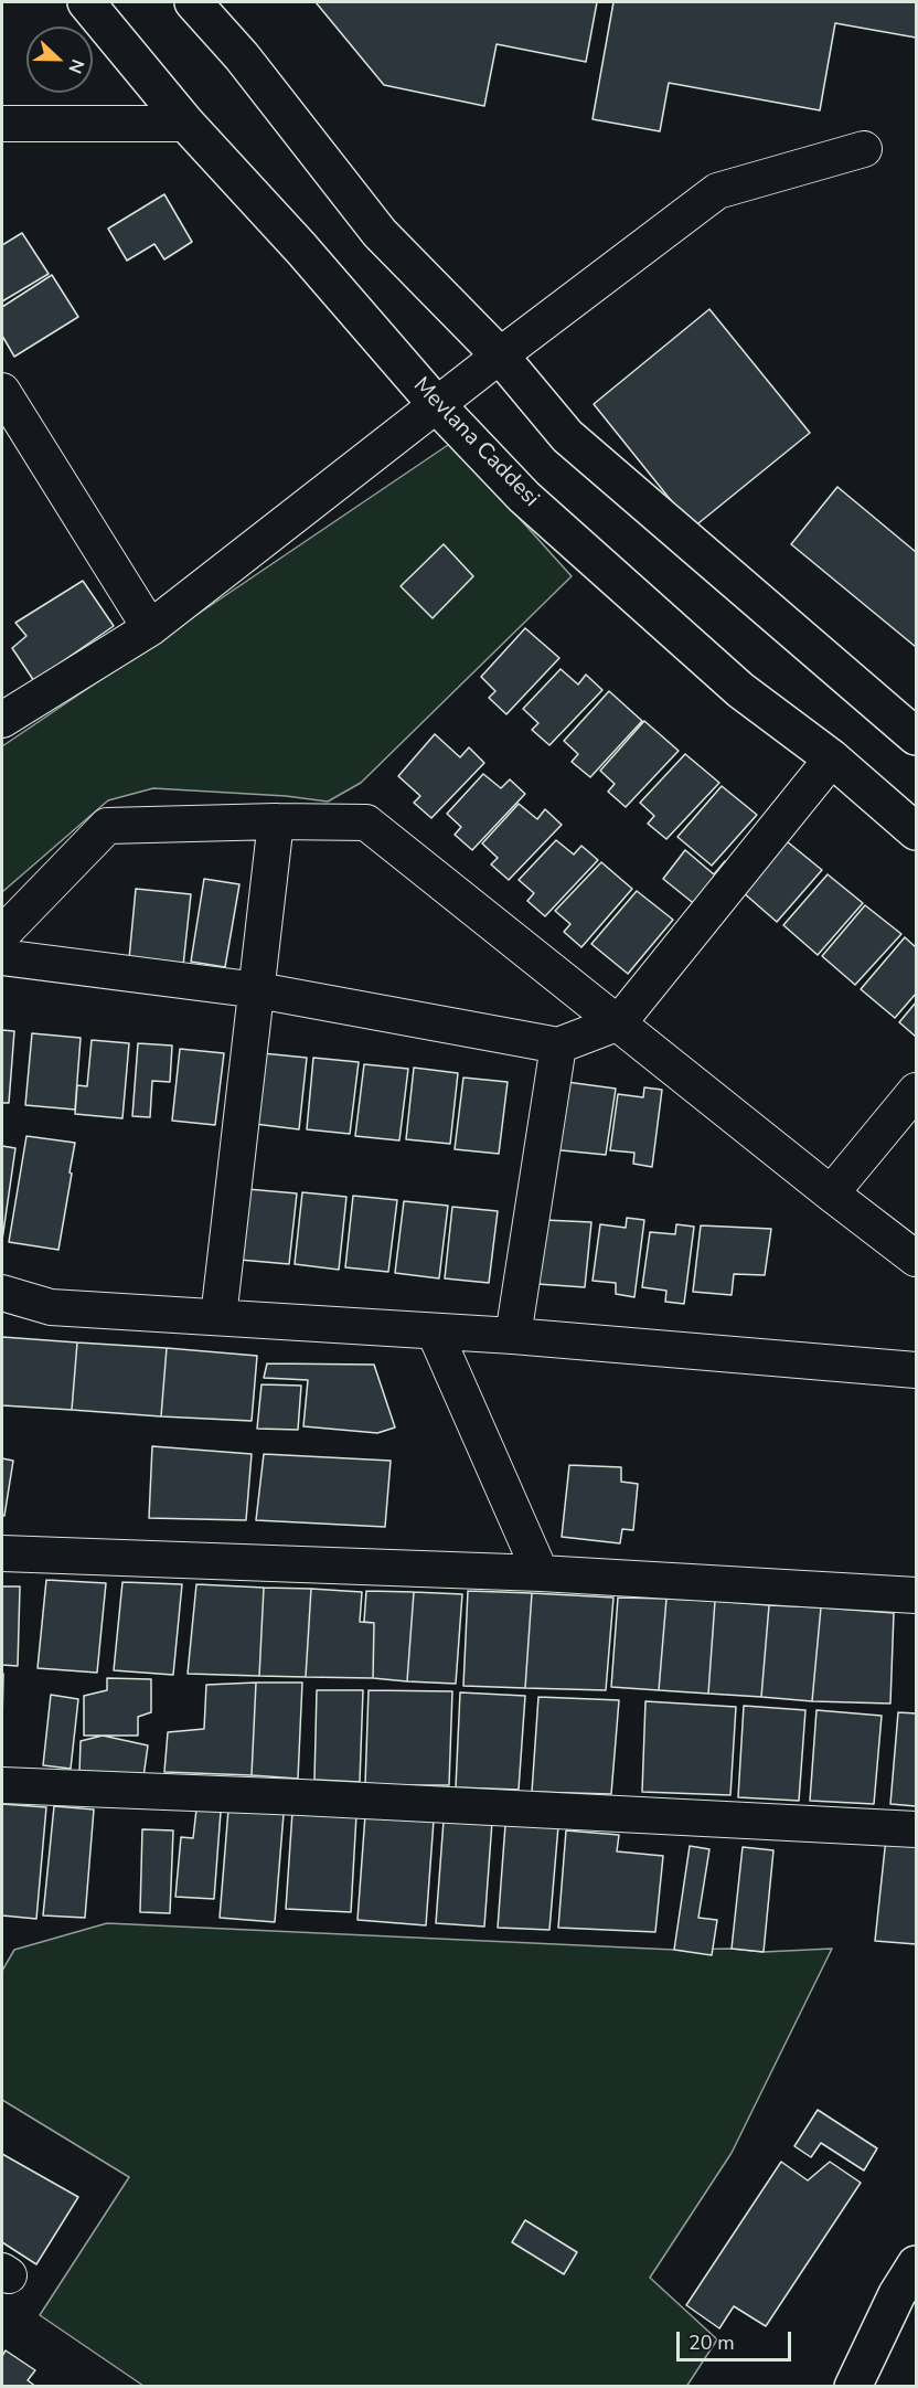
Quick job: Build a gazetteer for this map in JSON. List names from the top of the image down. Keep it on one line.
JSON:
{"streets":{"main road":["Mevlana Caddesi"]},"scale_bar":"20 m","north":"right"}
